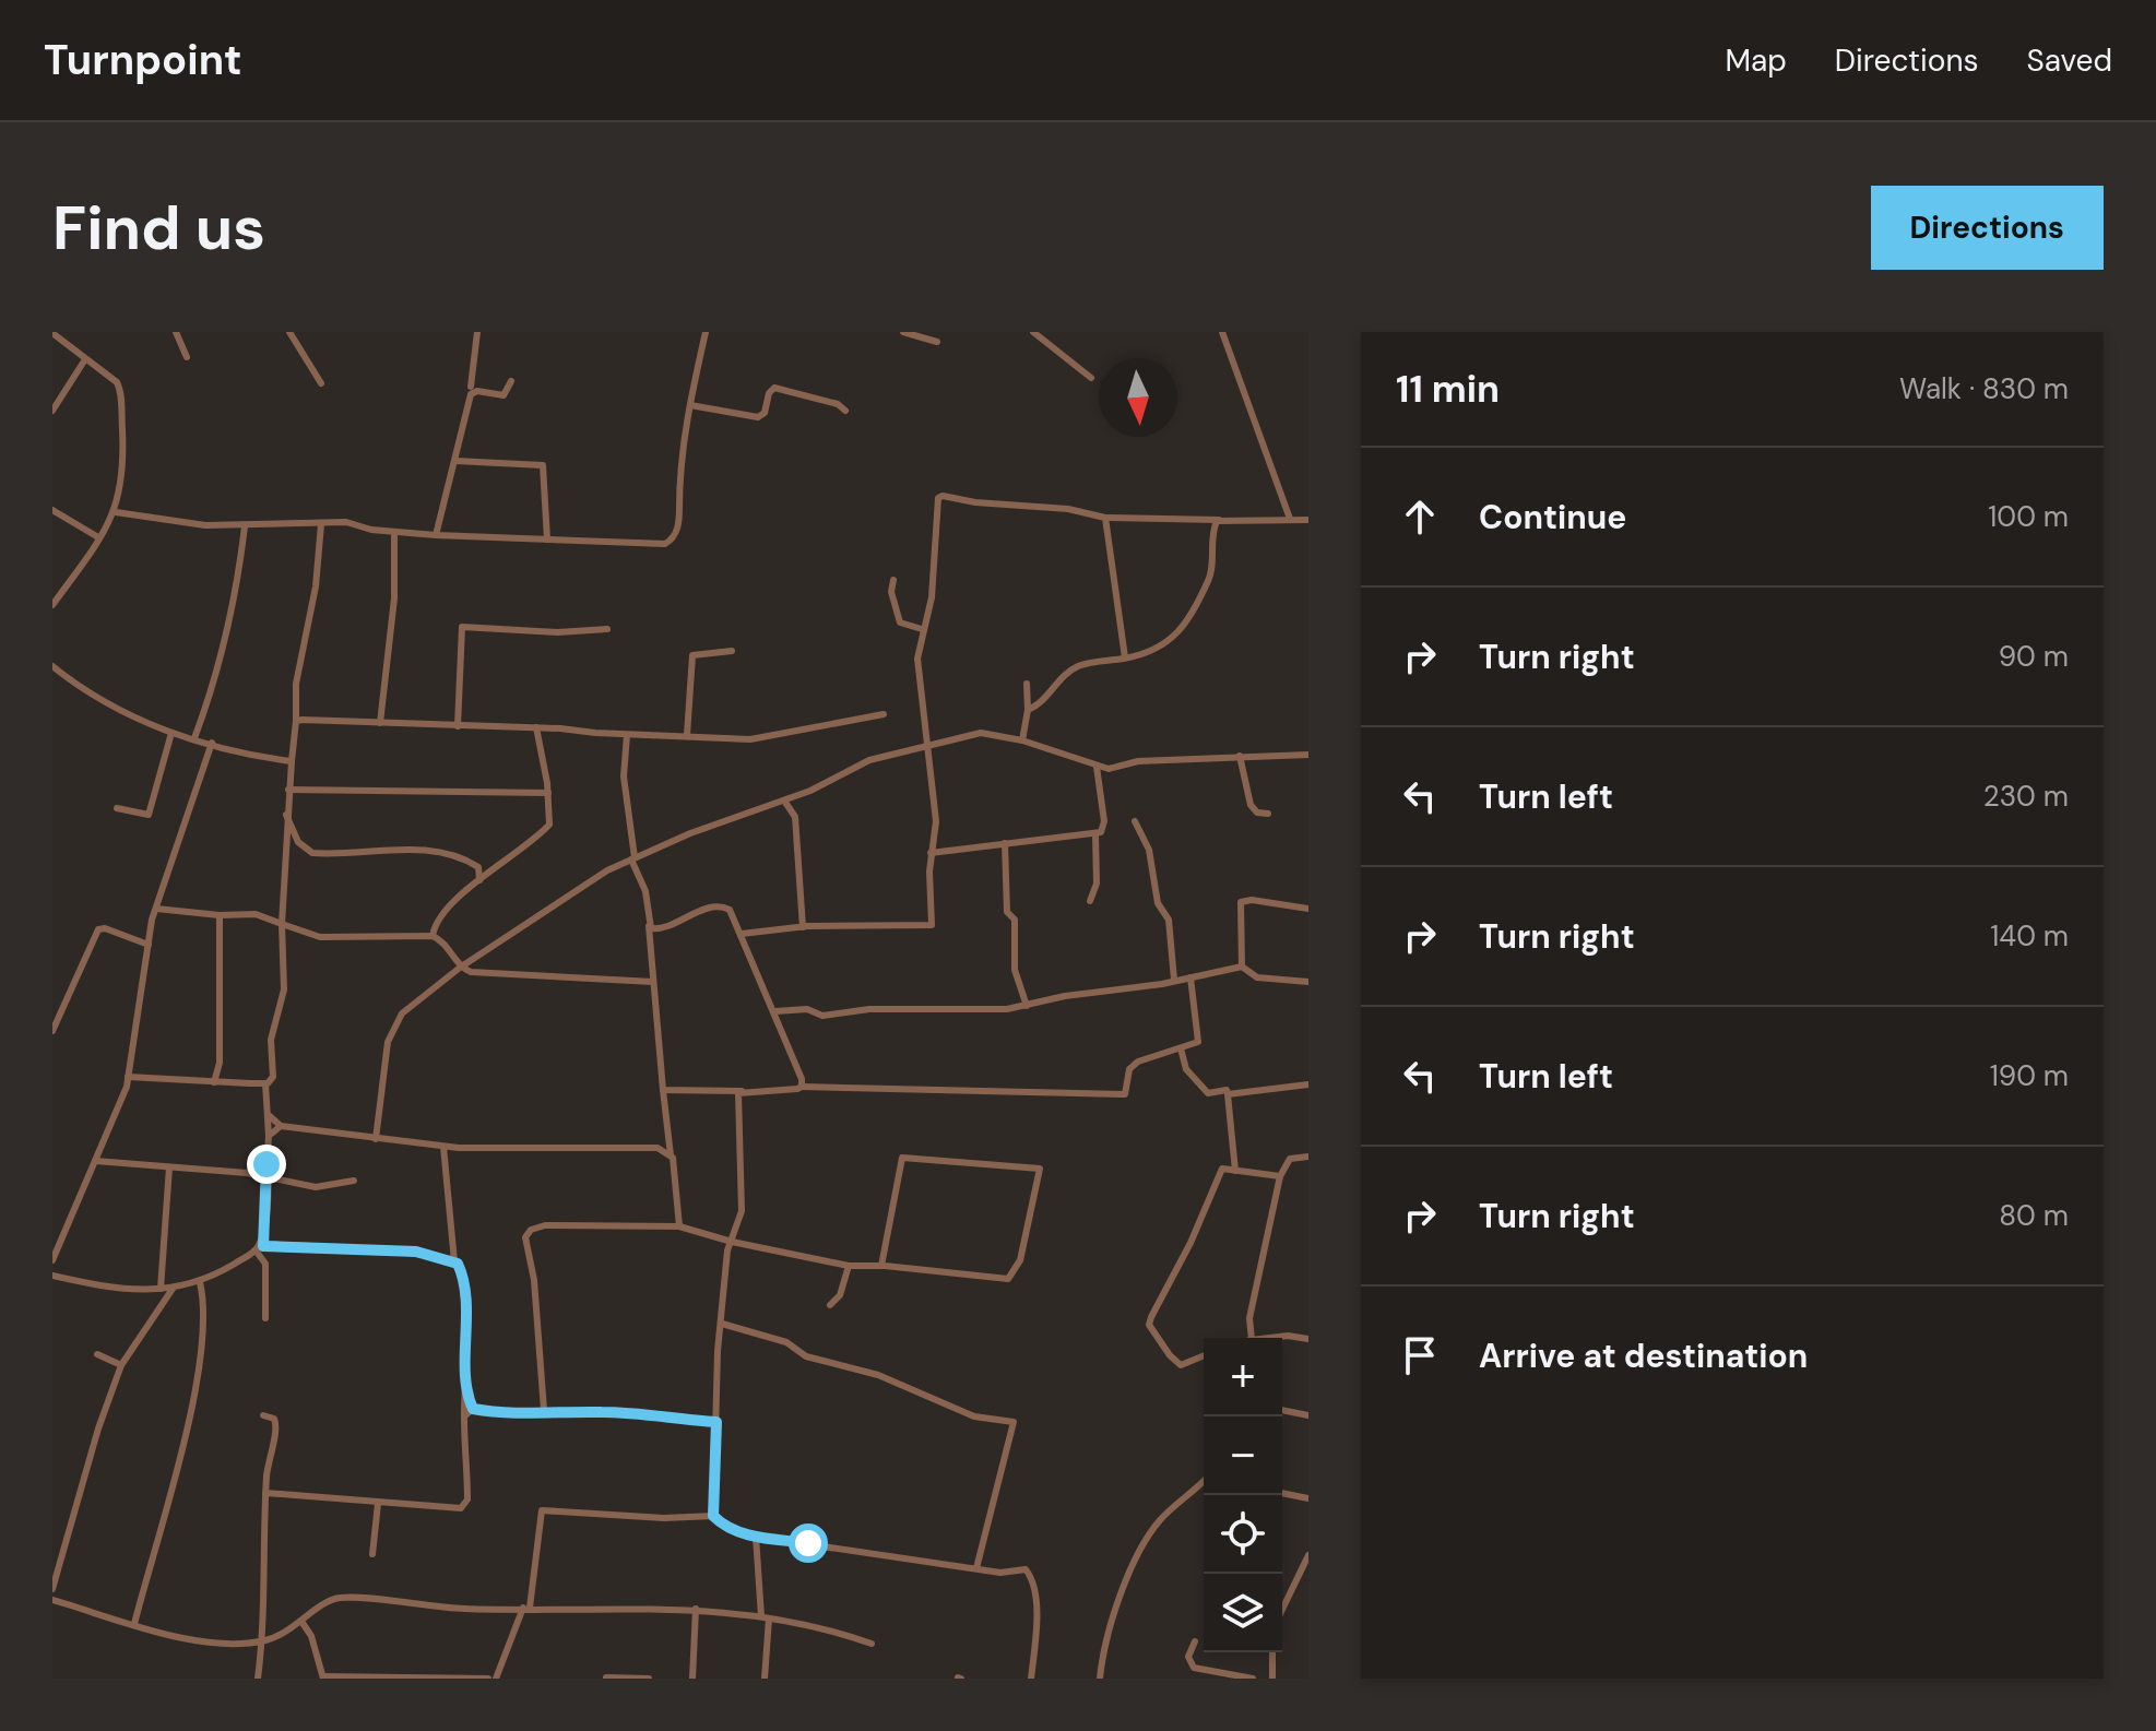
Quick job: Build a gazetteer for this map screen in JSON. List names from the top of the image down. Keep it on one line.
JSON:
{"north":"bottom","page":{"header":"Turnpoint","nav":["Map","Directions","Saved"],"buttons":"Directions","title":"Find us","heading":["11 min","Walk · 830 m"],"list":[["Continue","100 m"],["Turn right","90 m"],["Turn left","230 m"],["Turn right","140 m"],["Turn left","190 m"],["Turn right","80 m"],"Arrive at destination"],"map_buttons":["+","−"]}}
